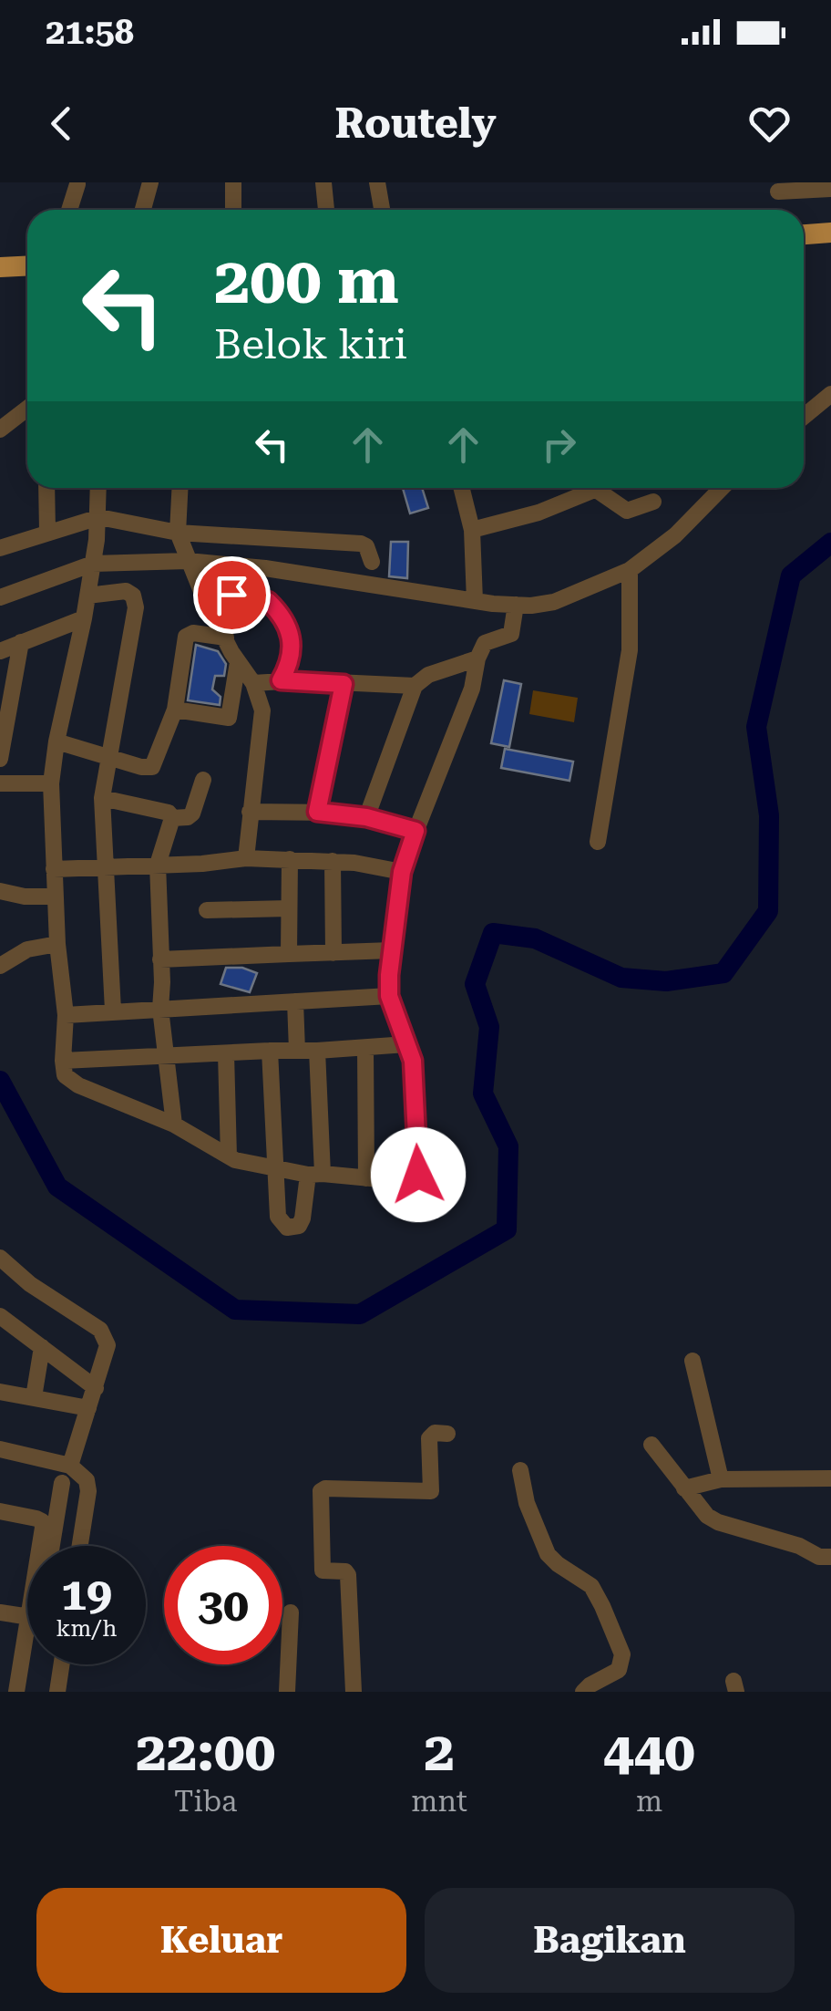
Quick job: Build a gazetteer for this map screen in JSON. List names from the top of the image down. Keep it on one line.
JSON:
{"page":{"status":"21:58","header":"Routely","turn":["200 m","Belok kiri"],"speed":"19 km/h","limit":"30","eta":["22:00","Tiba","2","mnt","440","m"],"buttons":["Keluar","Bagikan"]}}
